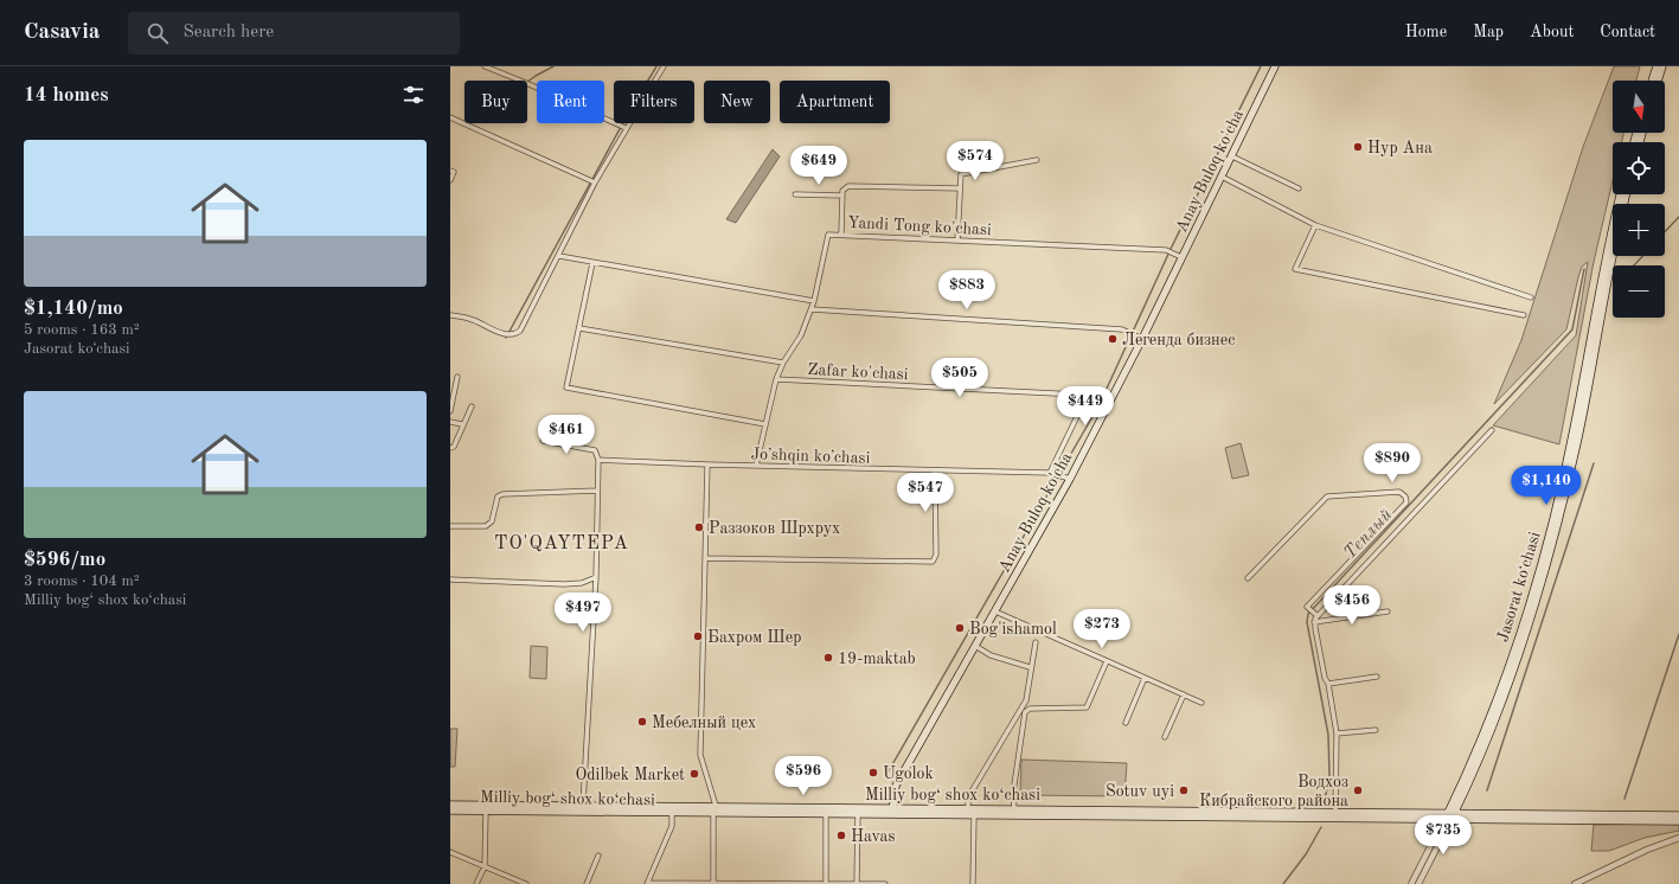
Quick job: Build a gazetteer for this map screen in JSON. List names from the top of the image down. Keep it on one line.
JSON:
{"streets":{"main road":["Anay Buloq ko'cha","Jasorat koʻchasi","Milliy bog‘ shox ko‘chasi"],"street":["Yandi Tong ko'chasi","Zafar ko'chasi","Joʼshqin koʼchasi"]},"crossings":[["Anay Buloq ko'cha","Yandi Tong ko'chasi"],["Anay Buloq ko'cha","Joʼshqin koʼchasi"],["Anay Buloq ko'cha","Milliy bog‘ shox ko‘chasi"],["Yandi Tong ko'chasi","Zafar ko'chasi"],["Yandi Tong ko'chasi","Joʼshqin koʼchasi"],["Zafar ko'chasi","Joʼshqin koʼchasi"],["Jasorat koʻchasi","Milliy bog‘ shox ko‘chasi"]],"districts":["TO'QAYTEPA"],"water":["Теплый"],"places":["Нур Ана","Легенда бизнес","Раззоков Шрхрух","Bog'ishamol","Бахром Шер","19-maktab","Мебелный цех","Ugolok","Odilbek Market","Sotuv uyi","Водхоз Кибрайского района","Havas"],"north":"bottom","page":{"header":"Casavia","search":"Search here","nav":["Home","Map","About","Contact"],"heading":"14 homes","map_buttons":["+","−"],"chip":["Buy","Rent","Filters","New","Apartment"],"list":[{"name":"$1,140/mo","note":"5 rooms · 163 m² · Jasorat koʻchasi"},{"name":"$596/mo","note":"3 rooms · 104 m² · Milliy bog‘ shox ko‘chasi"}],"price":["$574","$649","$883","$505","$449","$461","$890","$1,140","$547","$456","$497","$273","$596","$735"]}}
